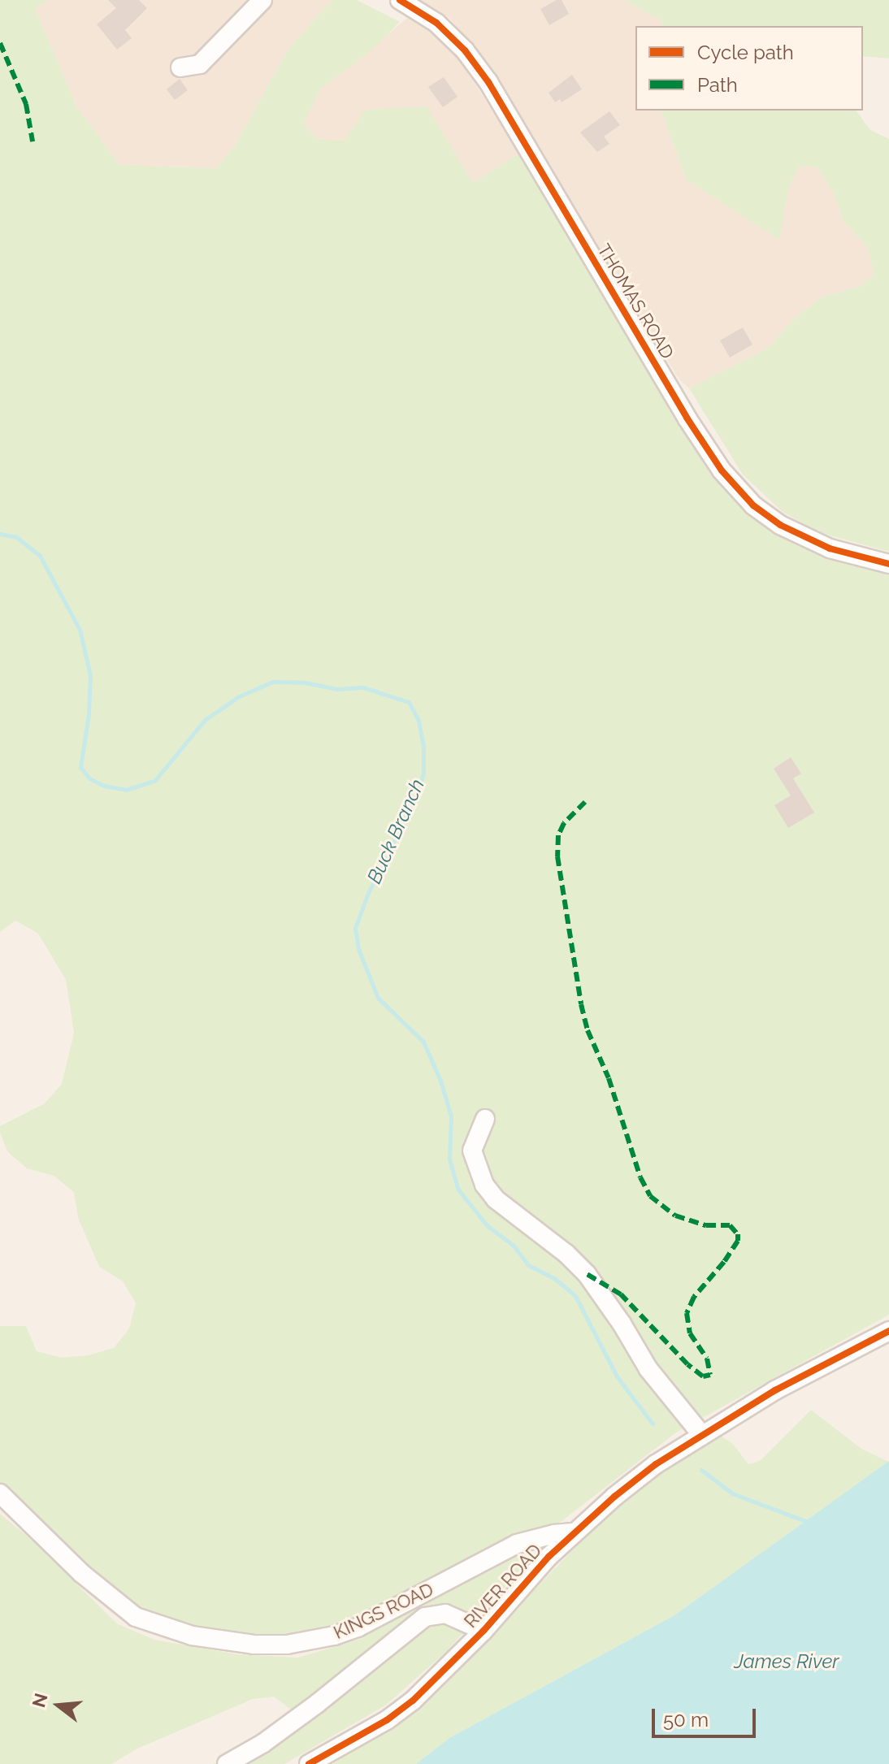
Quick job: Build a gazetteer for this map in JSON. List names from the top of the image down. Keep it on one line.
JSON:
{"streets":{"street":["THOMAS ROAD","RIVER ROAD","KINGS ROAD"]},"crossings":[["RIVER ROAD","KINGS ROAD"]],"water":["Buck Branch","James River"],"legend":["Cycle path","Path"],"scale_bar":"50 m","north":"left"}
